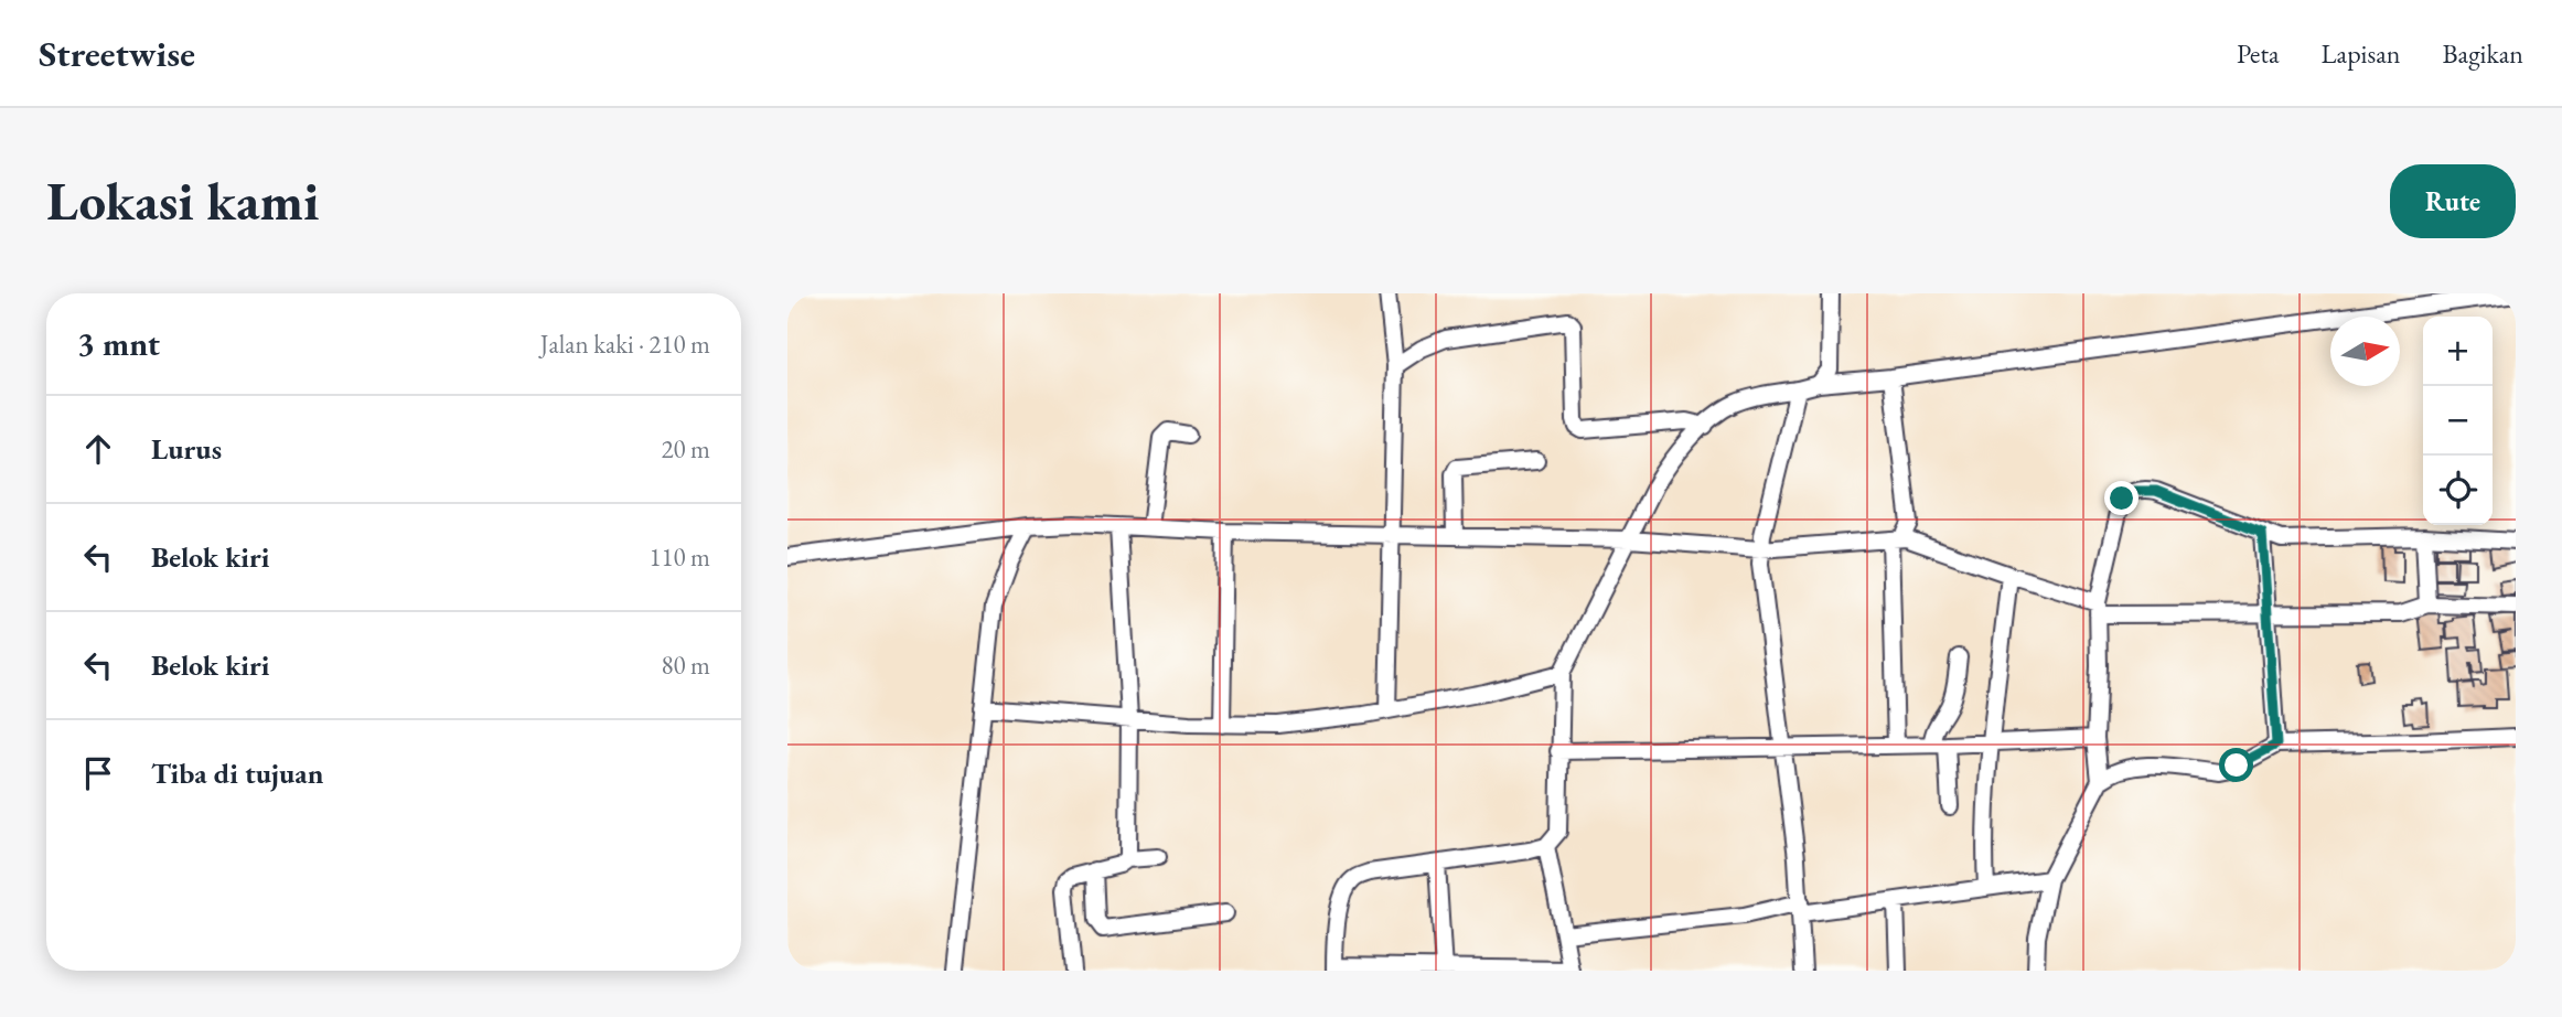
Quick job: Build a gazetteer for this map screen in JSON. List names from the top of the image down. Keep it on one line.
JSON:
{"north":"right","page":{"header":"Streetwise","nav":["Peta","Lapisan","Bagikan"],"buttons":"Rute","title":"Lokasi kami","heading":["3 mnt","Jalan kaki · 210 m"],"map_buttons":["+","−"],"list":[["Lurus","20 m"],["Belok kiri","110 m"],["Belok kiri","80 m"],"Tiba di tujuan"]}}
